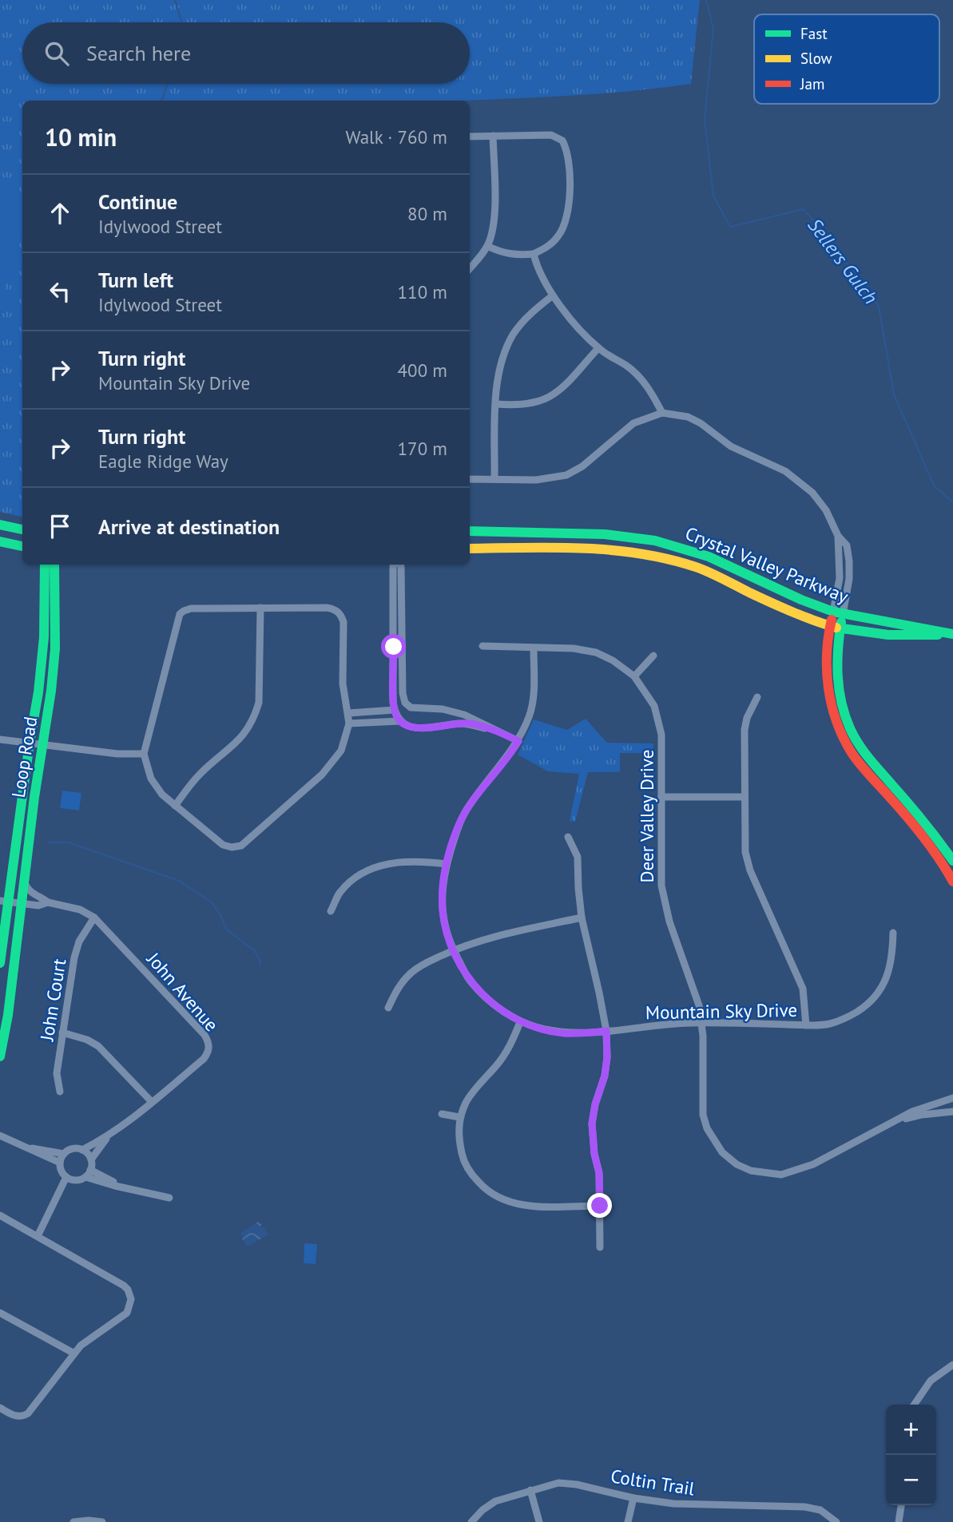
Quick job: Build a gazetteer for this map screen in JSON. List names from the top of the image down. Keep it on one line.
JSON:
{"streets":{"street":["Crystal Valley Parkway","Loop Road","Deer Valley Drive","John Avenue","John Court","Mountain Sky Drive","Coltin Trail"]},"crossings":[["Loop Road","John Avenue"],["Deer Valley Drive","Mountain Sky Drive"],["John Avenue","John Court"]],"water":["Sellers Gulch"],"legend":["Fast","Slow","Jam"],"page":{"search":"Search here","heading":["10 min","Walk · 760 m"],"list":[["Continue","Idylwood Street","80 m"],["Turn left","Idylwood Street","110 m"],["Turn right","Mountain Sky Drive","400 m"],["Turn right","Eagle Ridge Way","170 m"],"Arrive at destination"],"map_buttons":["+","−"]}}
